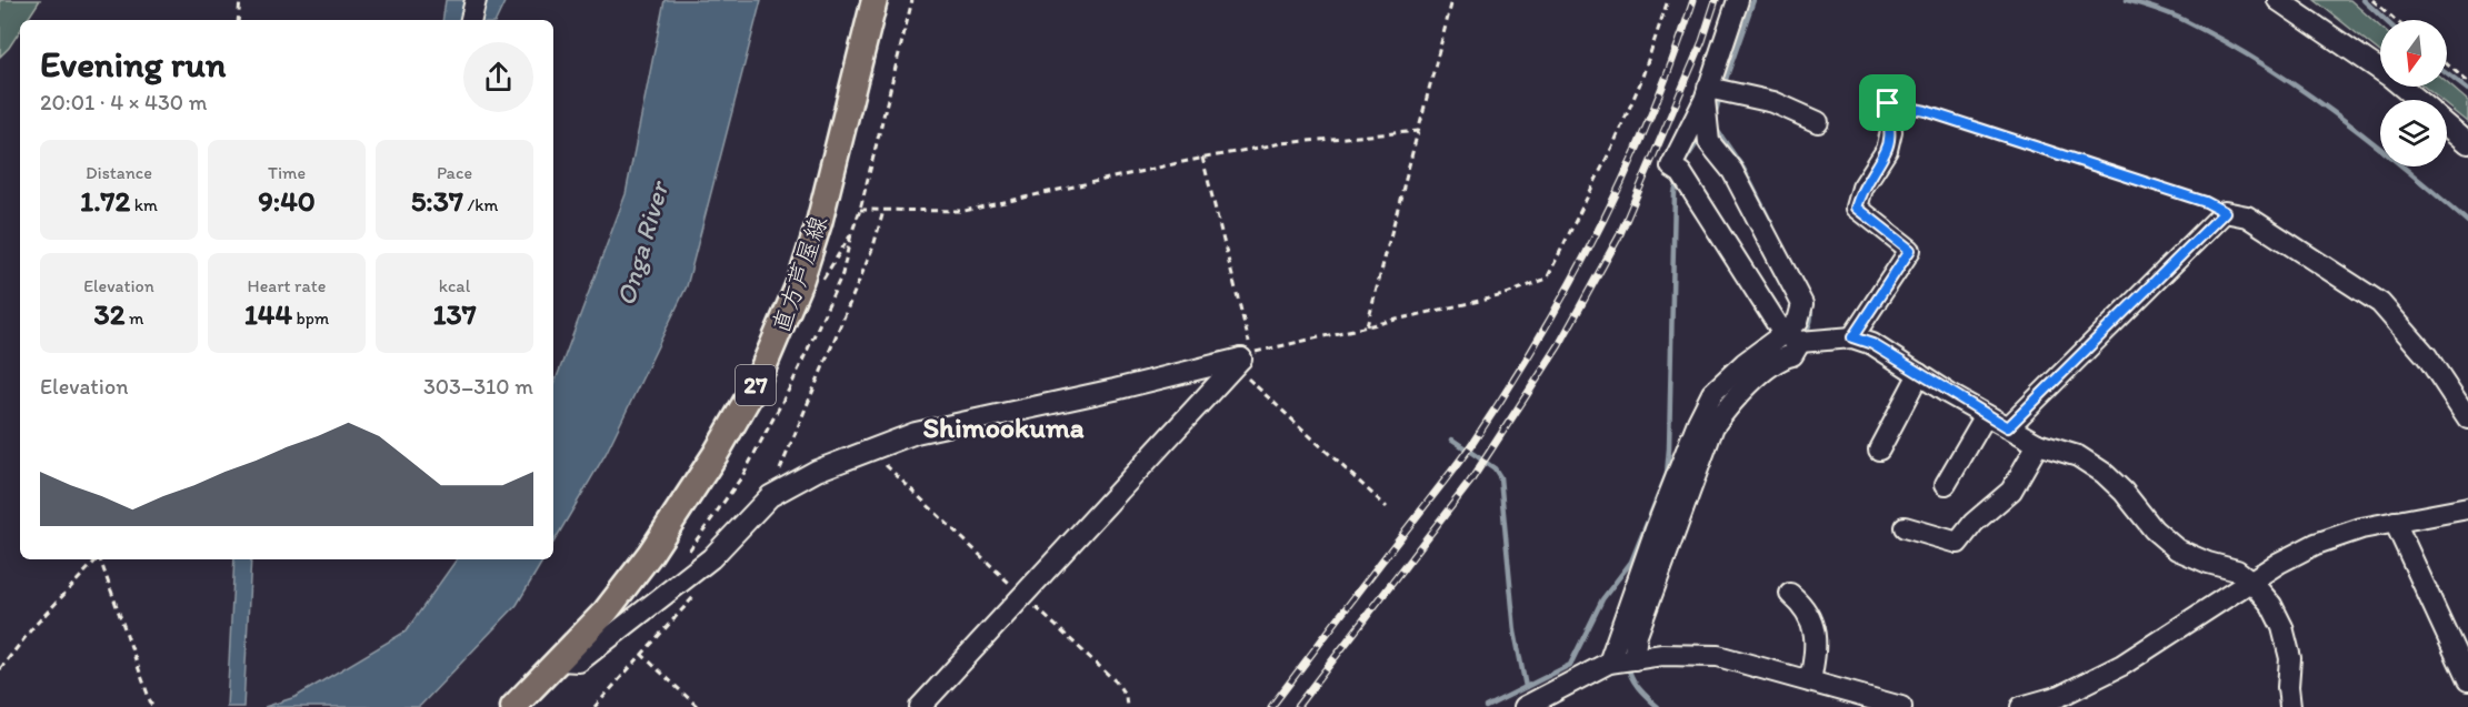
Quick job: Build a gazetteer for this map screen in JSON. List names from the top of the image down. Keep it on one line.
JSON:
{"streets":{"main road":["直方芦屋線","27"]},"districts":["Shimookuma"],"water":["Onga River"],"north":"bottom","page":{"heading":["Evening run","20:01 · 4 × 430 m"],"stats":[["Distance","1.72 km"],["Time","9:40"],["Pace","5:37 /km"],["Elevation","32 m"],["Heart rate","144 bpm"],["kcal","137"]],"chart":["Elevation","303–310 m"]}}
